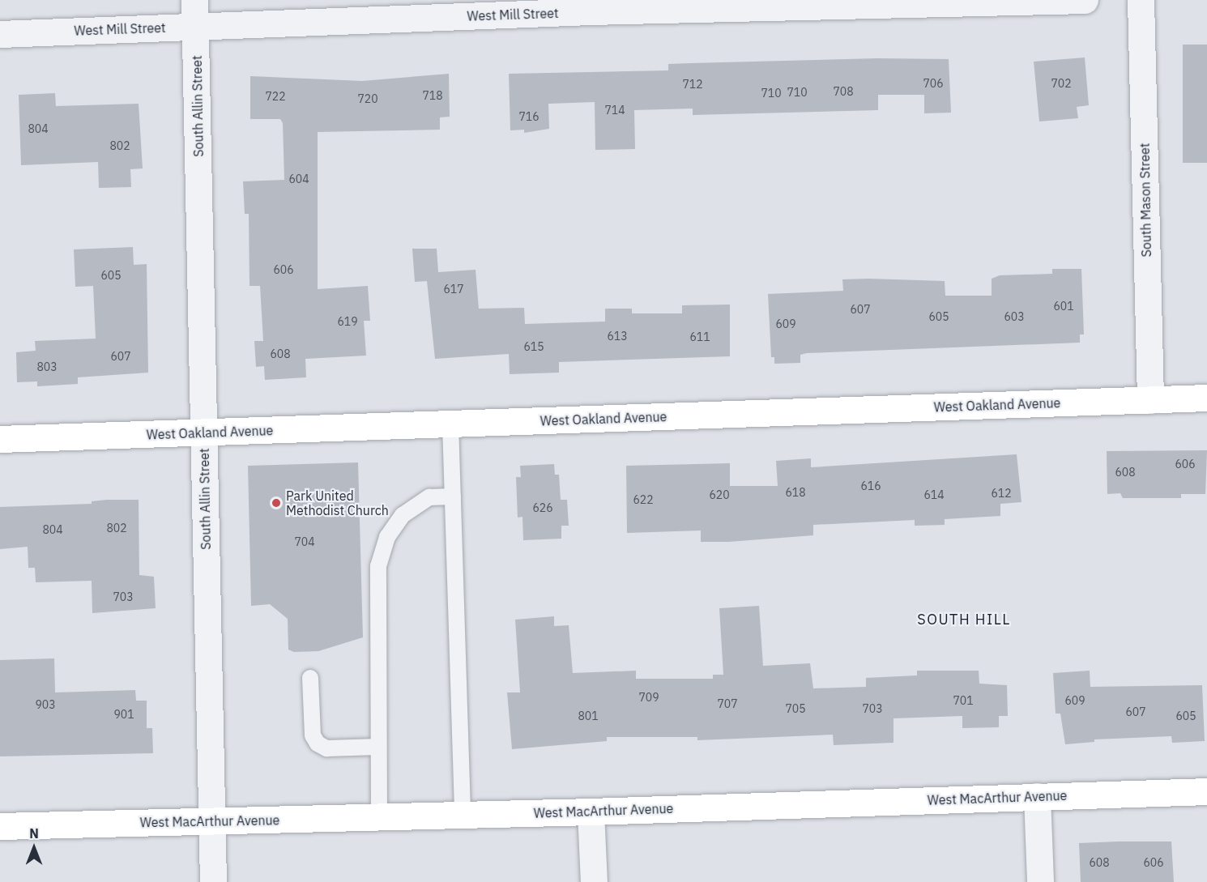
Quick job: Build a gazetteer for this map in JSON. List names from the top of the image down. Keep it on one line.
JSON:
{"streets":{"main road":["West Oakland Avenue","West MacArthur Avenue"],"street":["West Mill Street","South Allin Street","South Mason Street"]},"crossings":[["West Mill Street","South Allin Street"],["South Allin Street","West Oakland Avenue"],["South Allin Street","West MacArthur Avenue"],["South Mason Street","West Oakland Avenue"]],"districts":["SOUTH HILL"],"places":["Park United Methodist Church"],"house_numbers":["706","702","712","708","710","710","718","722","720","714","716","804","802","604","606","605","617","601","607","605","603","619","609","613","611","615","608","607","803","606","608","616","618","612","620","614","622","626","802","804","704","703","709","701","609","707","903","705","703","607","901","801","605","608","606"],"north":"top"}
